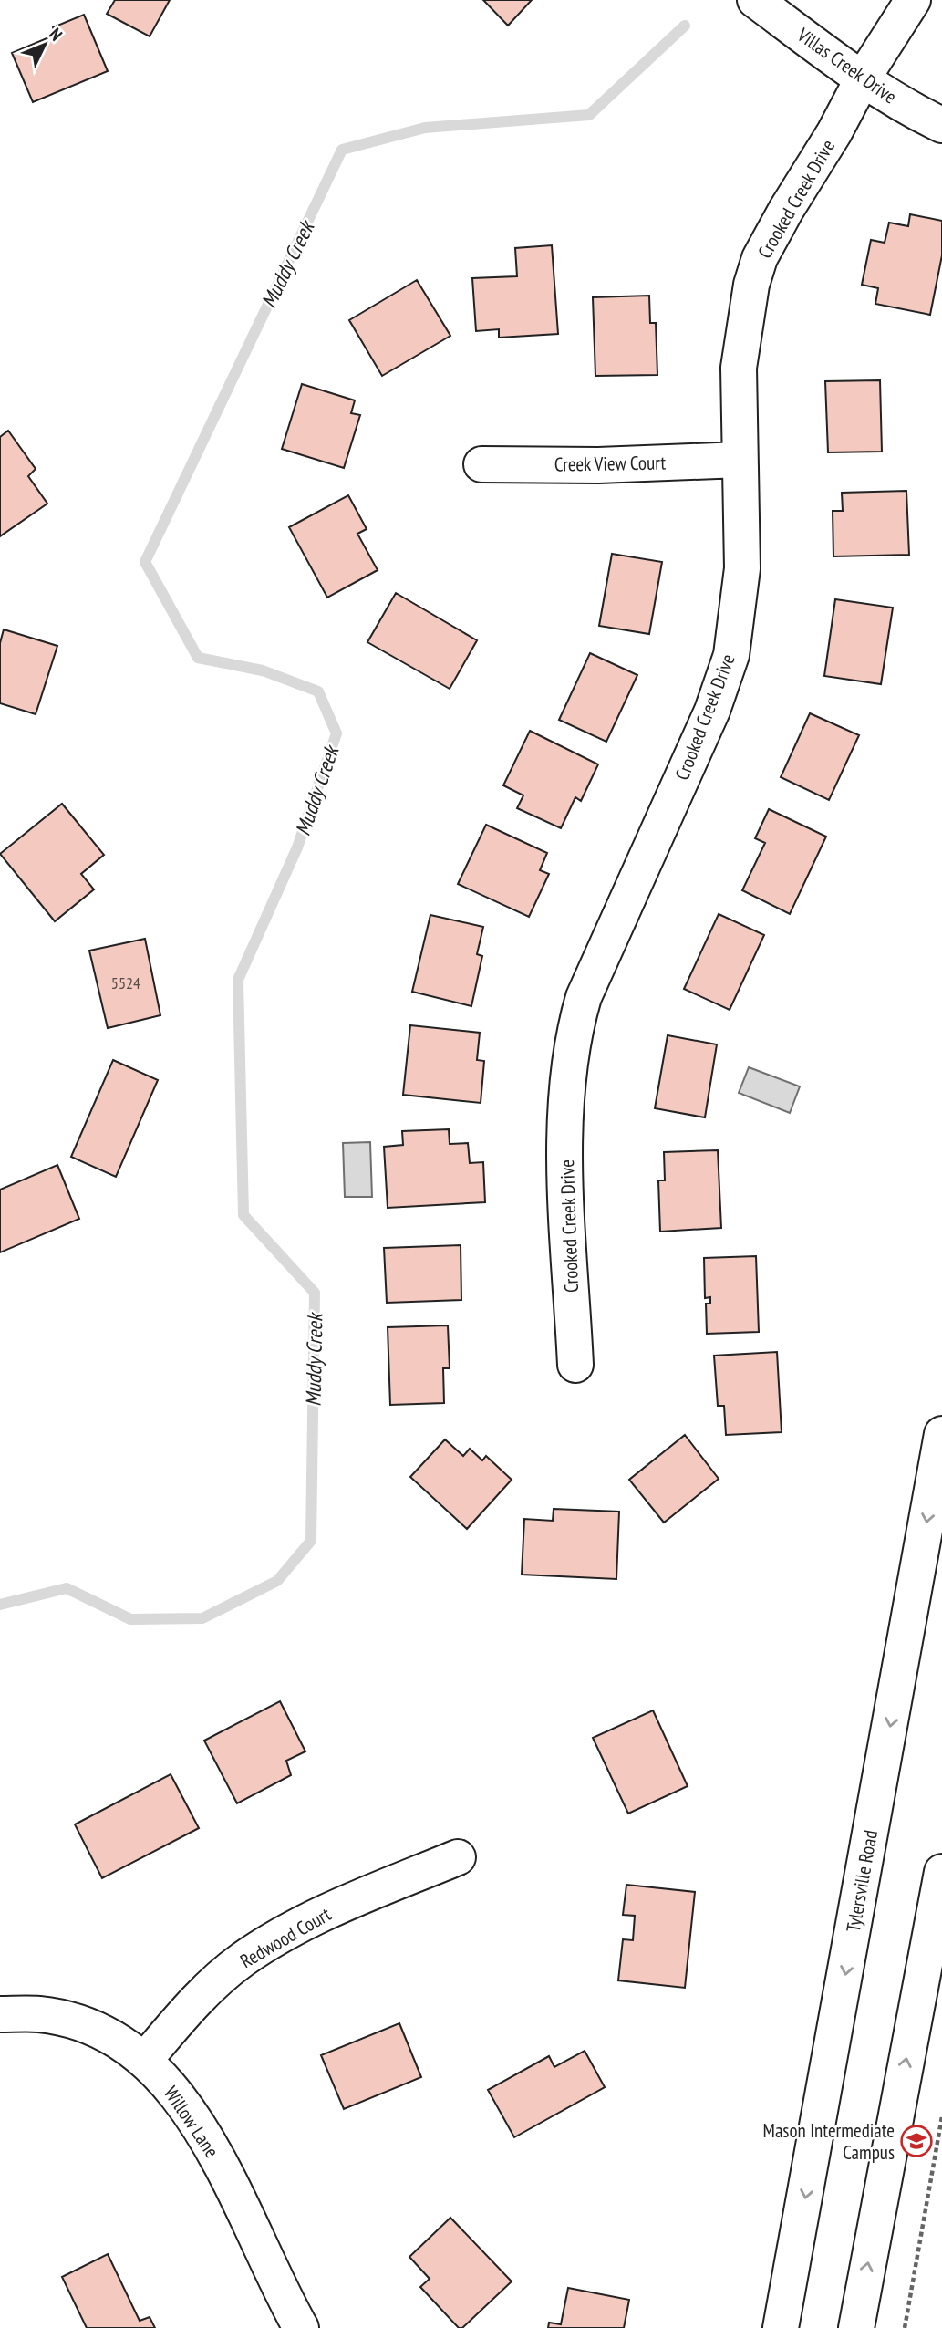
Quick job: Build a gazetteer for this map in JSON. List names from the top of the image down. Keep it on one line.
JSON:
{"streets":{"street":["Villas Creek Drive","Crooked Creek Drive","Creek View Court","Tylersville Road","Redwood Court","Willow Lane"]},"crossings":[["Villas Creek Drive","Crooked Creek Drive"],["Crooked Creek Drive","Creek View Court"],["Redwood Court","Willow Lane"]],"water":["Muddy Creek"],"places":{"school or university":["Mason Intermediate Campus"]},"house_numbers":["5524"],"north":"top right"}
